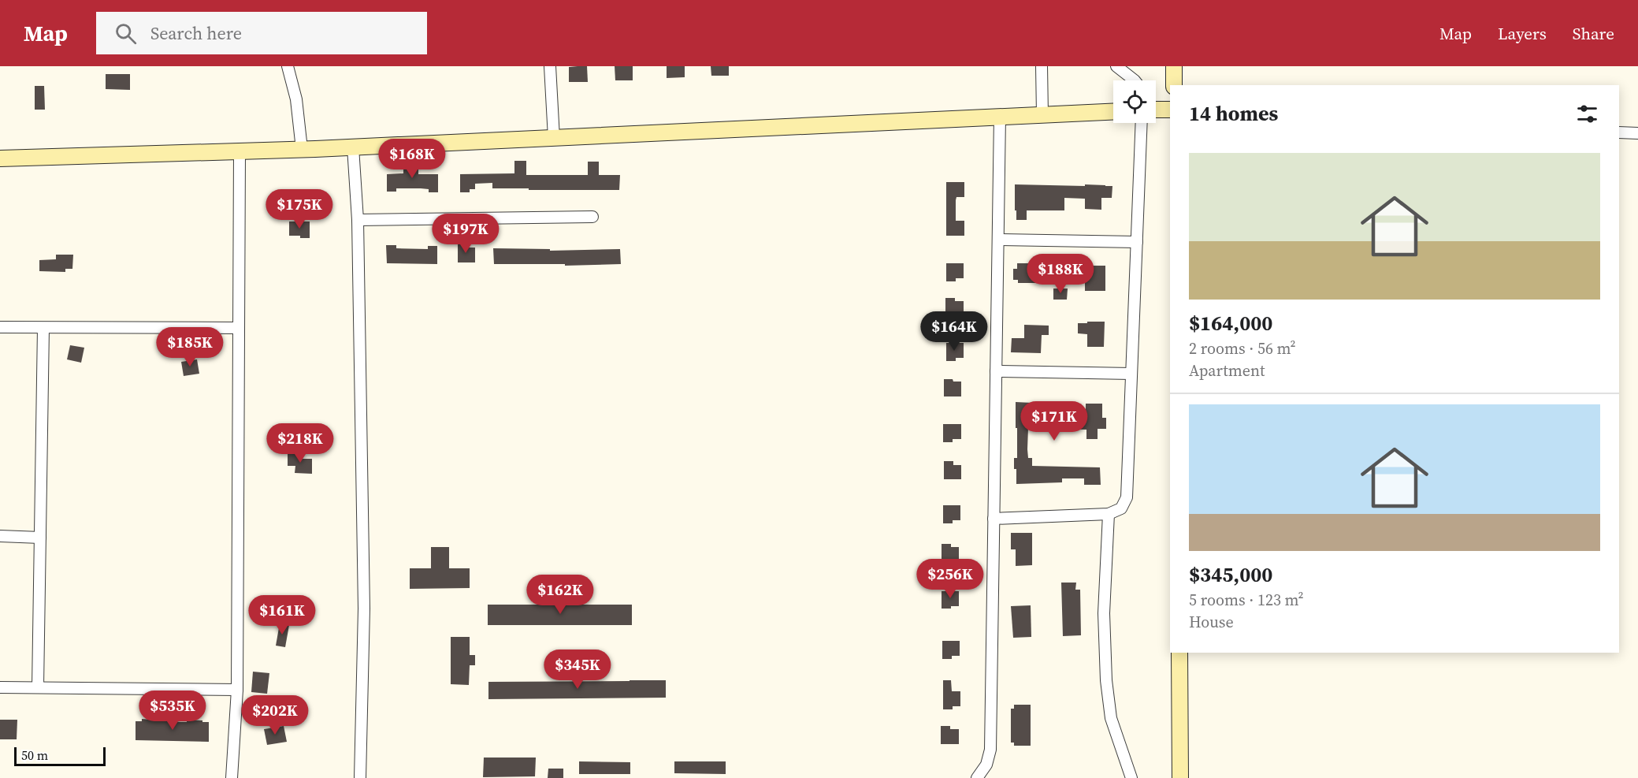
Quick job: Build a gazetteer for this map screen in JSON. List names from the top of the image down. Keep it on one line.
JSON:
{"scale_bar":"50 m","page":{"header":"Map","search":"Search here","nav":["Map","Layers","Share"],"heading":"14 homes","price":["$168K","$175K","$197K","$188K","$164K","$185K","$171K","$218K","$256K","$162K","$161K","$345K","$535K","$202K"],"list":[{"name":"$164,000","note":"2 rooms · 56 m² · Apartment"},{"name":"$345,000","note":"5 rooms · 123 m² · House"}],"scale":"50 m"}}
